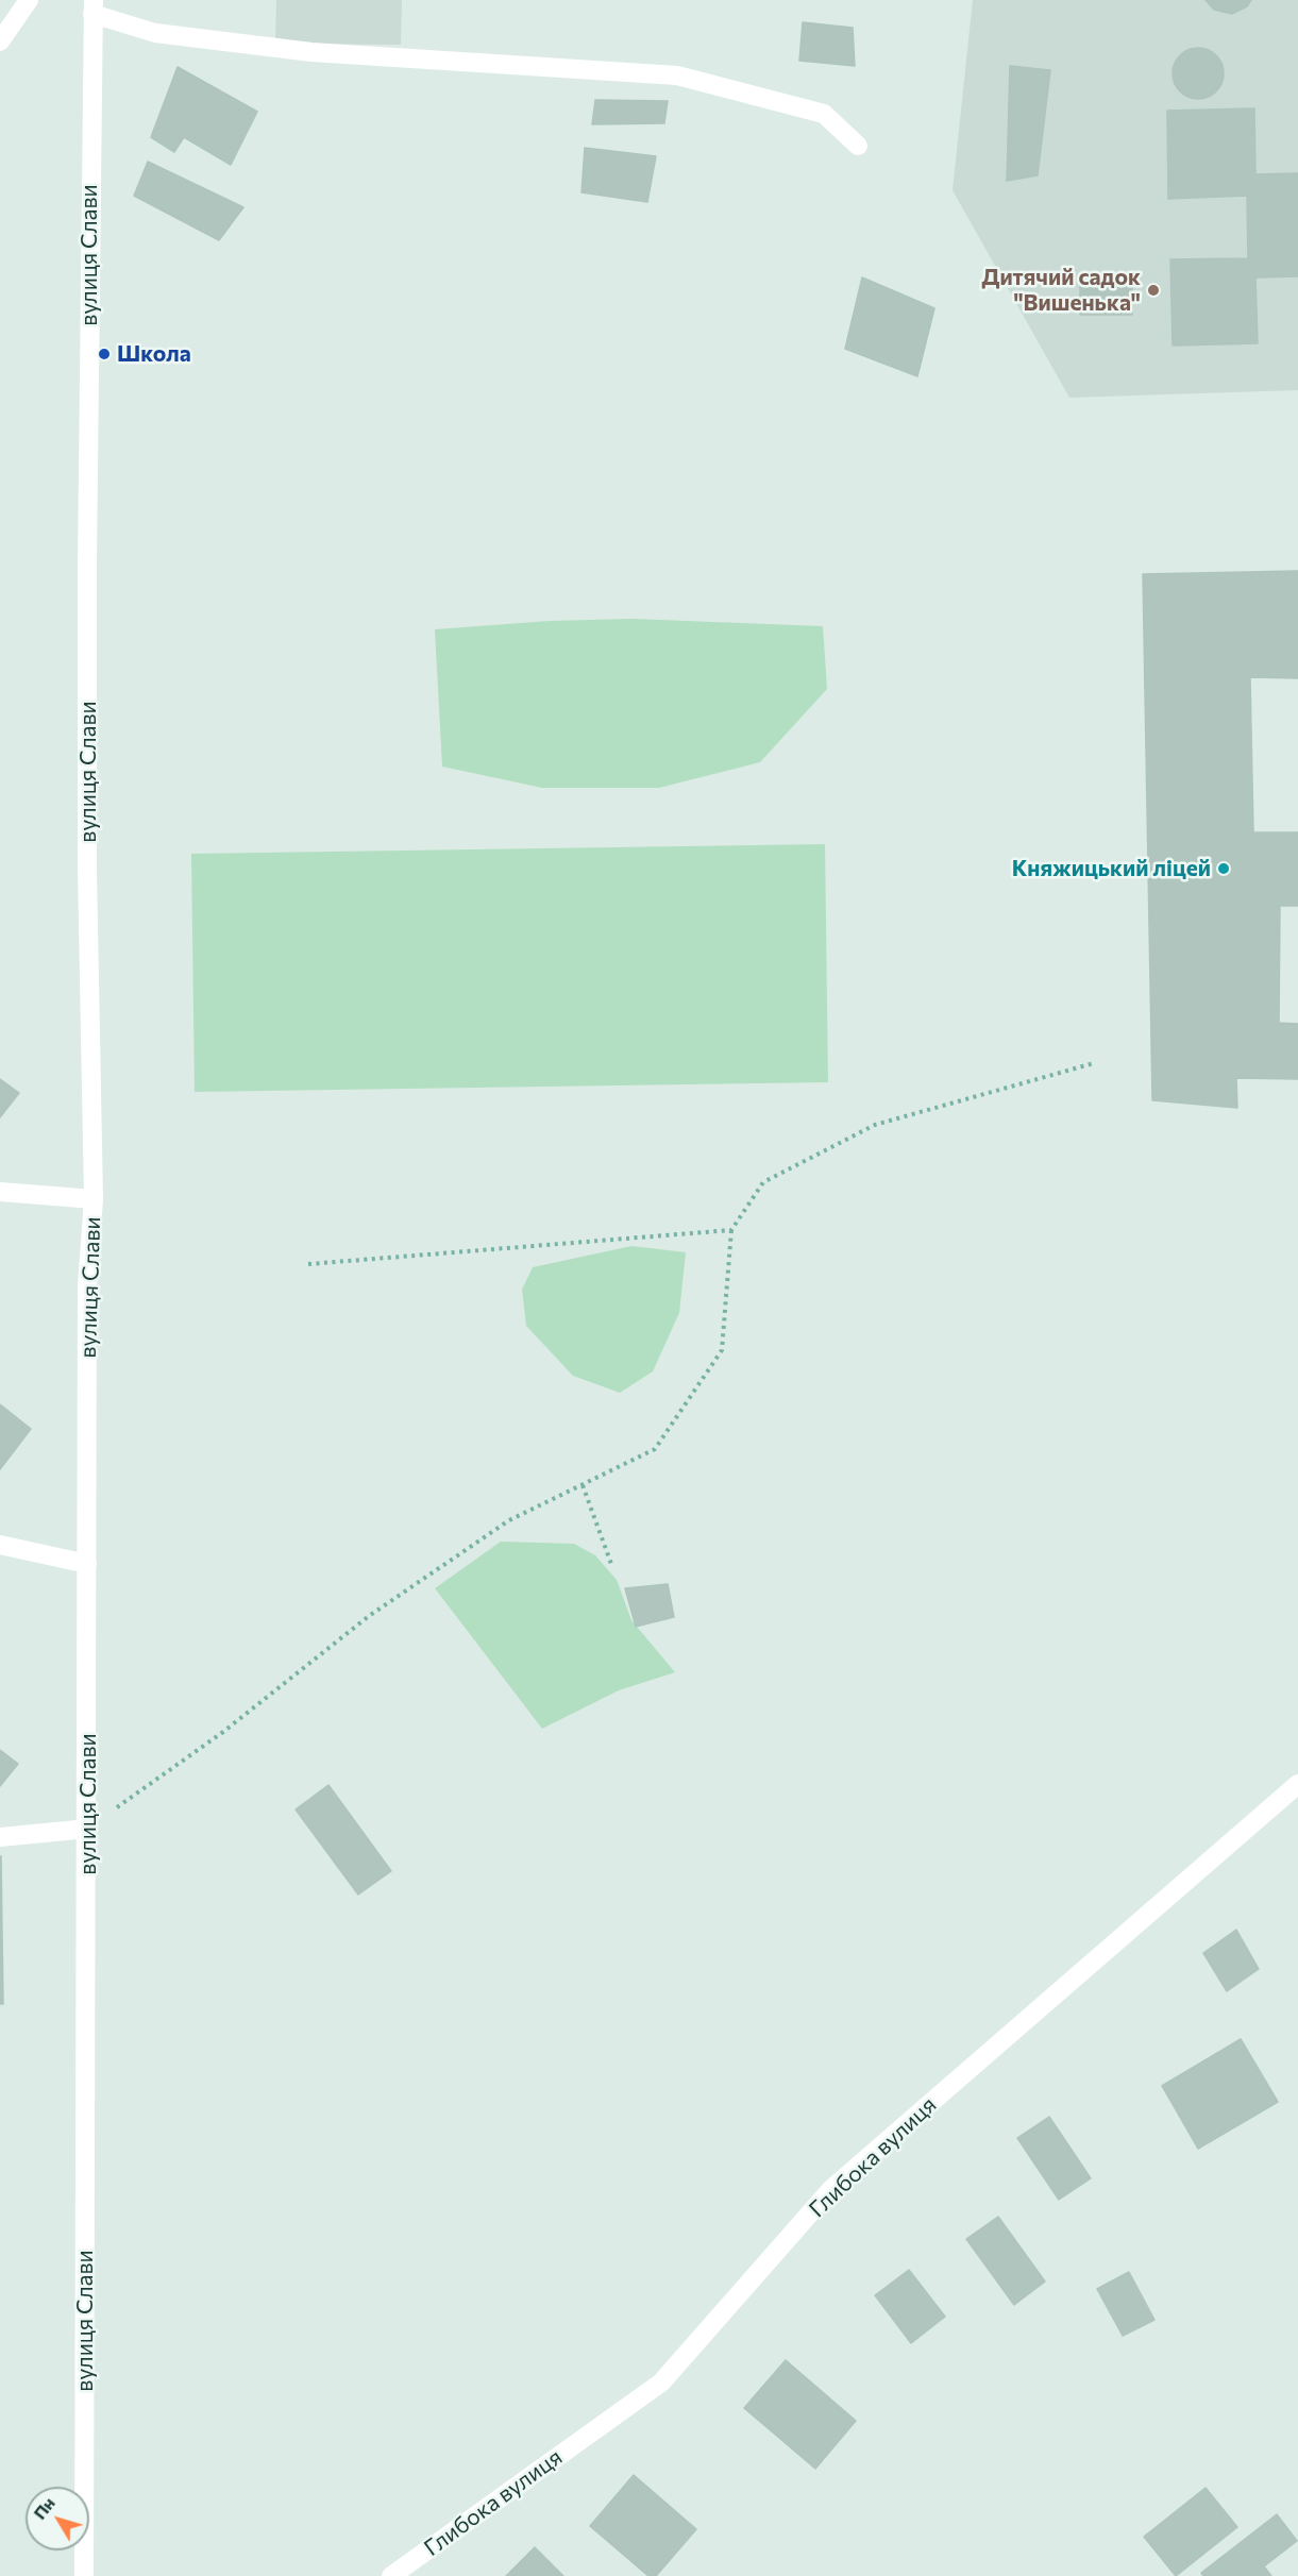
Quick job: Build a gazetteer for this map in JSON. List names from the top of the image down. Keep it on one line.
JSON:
{"streets":{"street":["вулиця Слави","Глибока вулиця"]},"places":["Дитячий садок \"Вишенька\"","Школа","Княжицький ліцей"],"north":"top left"}
